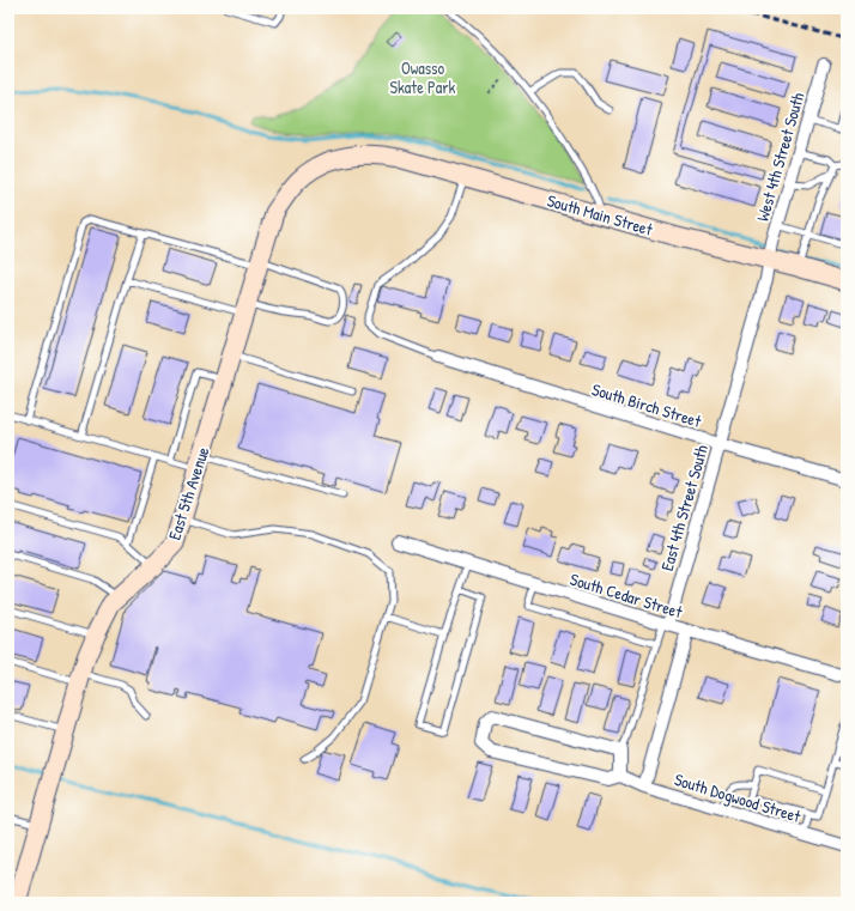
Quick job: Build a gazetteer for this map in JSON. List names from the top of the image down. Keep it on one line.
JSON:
{"streets":{"street":["West 4th Street South","South Main Street","South Birch Street","East 5th Avenue","East 4th Street South","South Cedar Street","South Dogwood Street"]},"crossings":[["West 4th Street South","South Main Street"],["West 4th Street South","East 4th Street South"],["South Main Street","East 5th Avenue"],["South Main Street","East 4th Street South"],["South Birch Street","East 4th Street South"],["East 4th Street South","South Cedar Street"]],"parks":["Owasso Skate Park"]}
